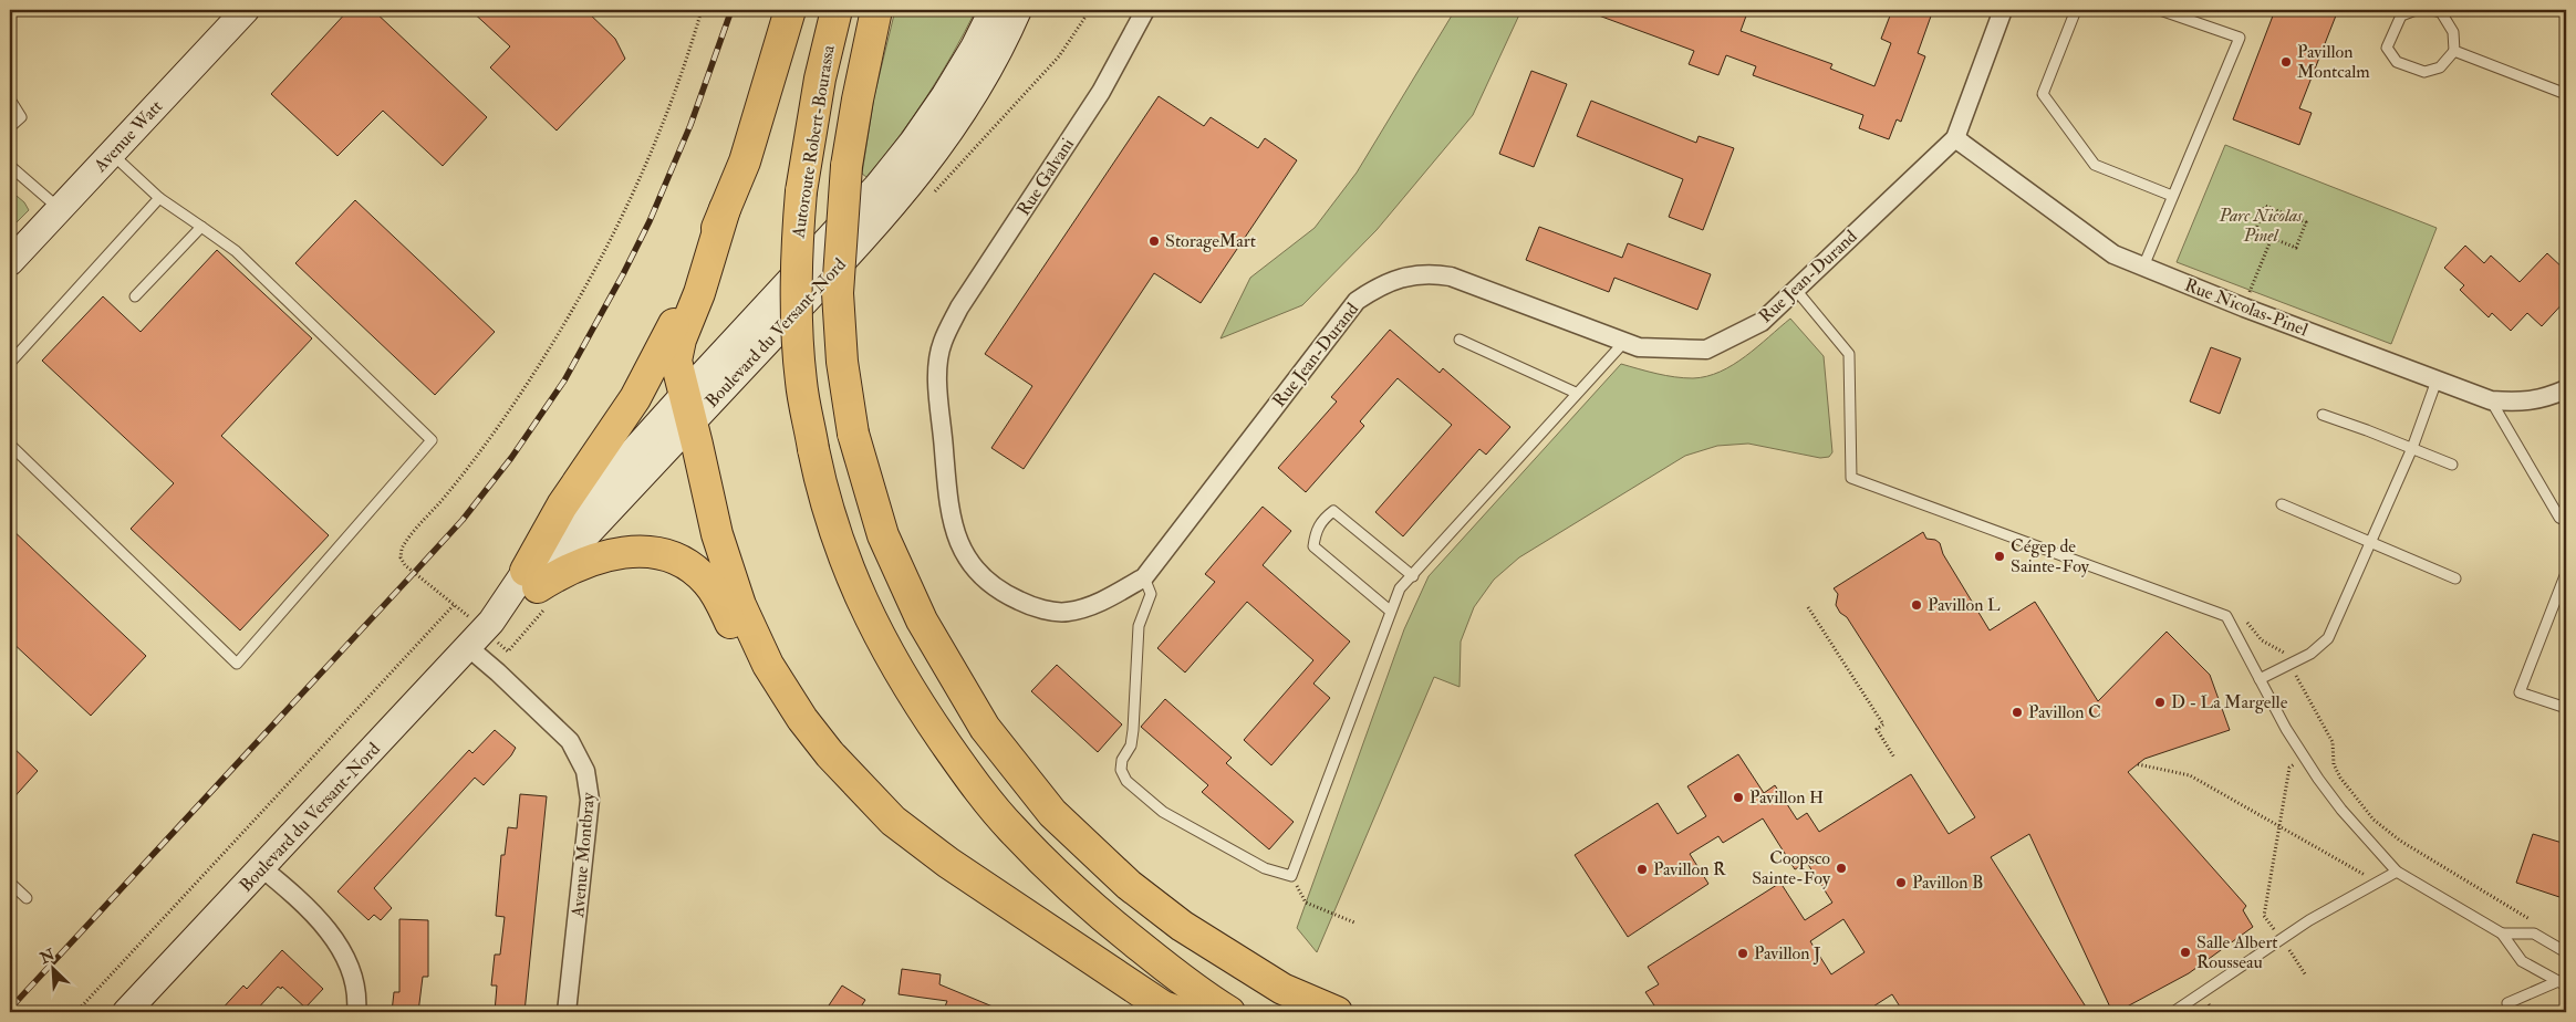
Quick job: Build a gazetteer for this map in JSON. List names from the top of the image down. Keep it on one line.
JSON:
{"streets":{"highway":["Autoroute Robert-Bourassa"],"street":["Avenue Watt","Rue Galvani","Rue Jean-Durand","Rue Nicolas-Pinel","Boulevard du Versant-Nord","Avenue Montbray"]},"crossings":[["Rue Galvani","Rue Jean-Durand"],["Rue Jean-Durand","Rue Nicolas-Pinel"],["Boulevard du Versant-Nord","Avenue Montbray"]],"parks":["Parc Nicolas Pinel"],"places":["Pavillon Montcalm","StorageMart","Cégep de Sainte-Foy","Pavillon L","D - La Margelle","Pavillon C","Pavillon H","Coopsco Sainte-Foy","Pavillon R","Pavillon B","Salle Albert Rousseau","Pavillon J"],"north":"top left"}
